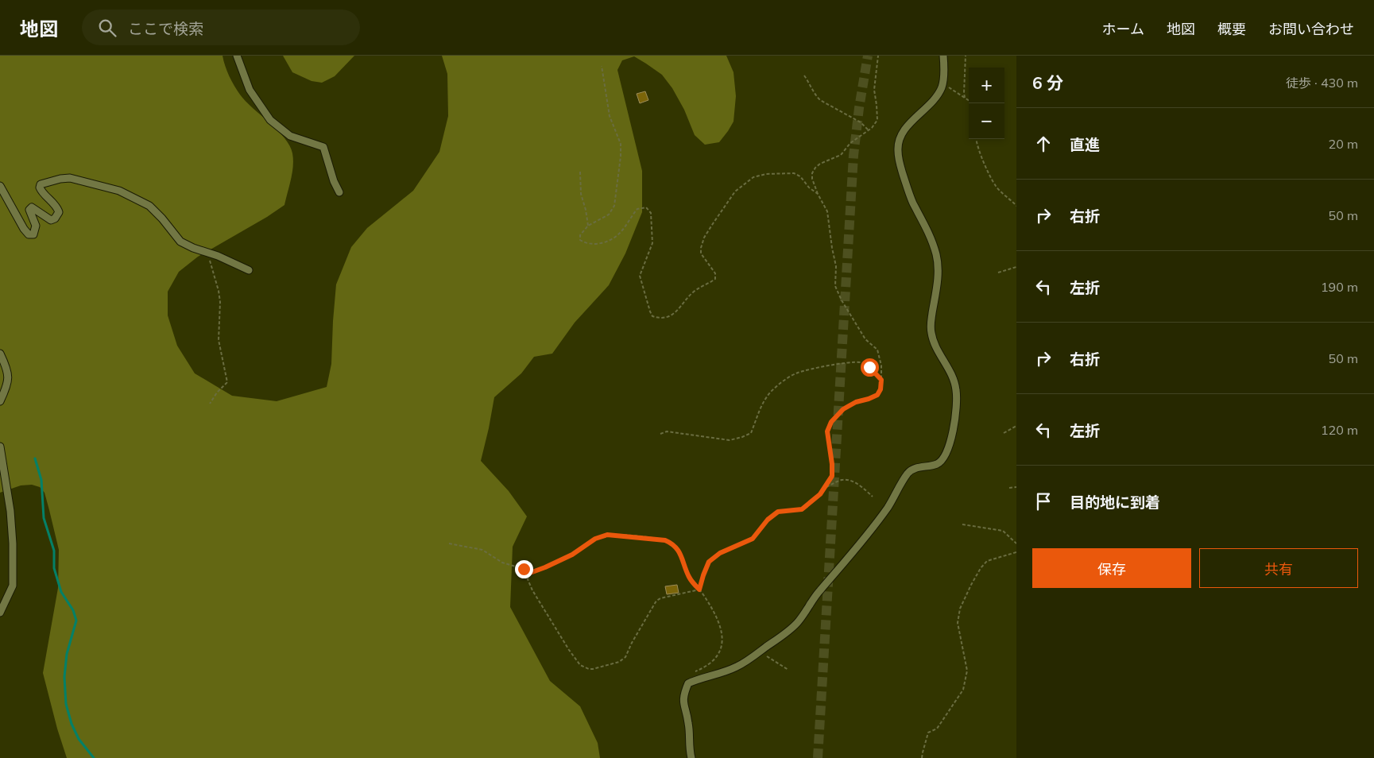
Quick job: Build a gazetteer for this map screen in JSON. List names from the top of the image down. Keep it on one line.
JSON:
{"page":{"header":"地図","search":"ここで検索","nav":["ホーム","地図","概要","お問い合わせ"],"heading":["6 分","徒歩 · 430 m"],"map_buttons":["+","−"],"list":[["直進","20 m"],["右折","50 m"],["左折","190 m"],["右折","50 m"],["左折","120 m"],"目的地に到着"],"buttons":["保存","共有"]}}
